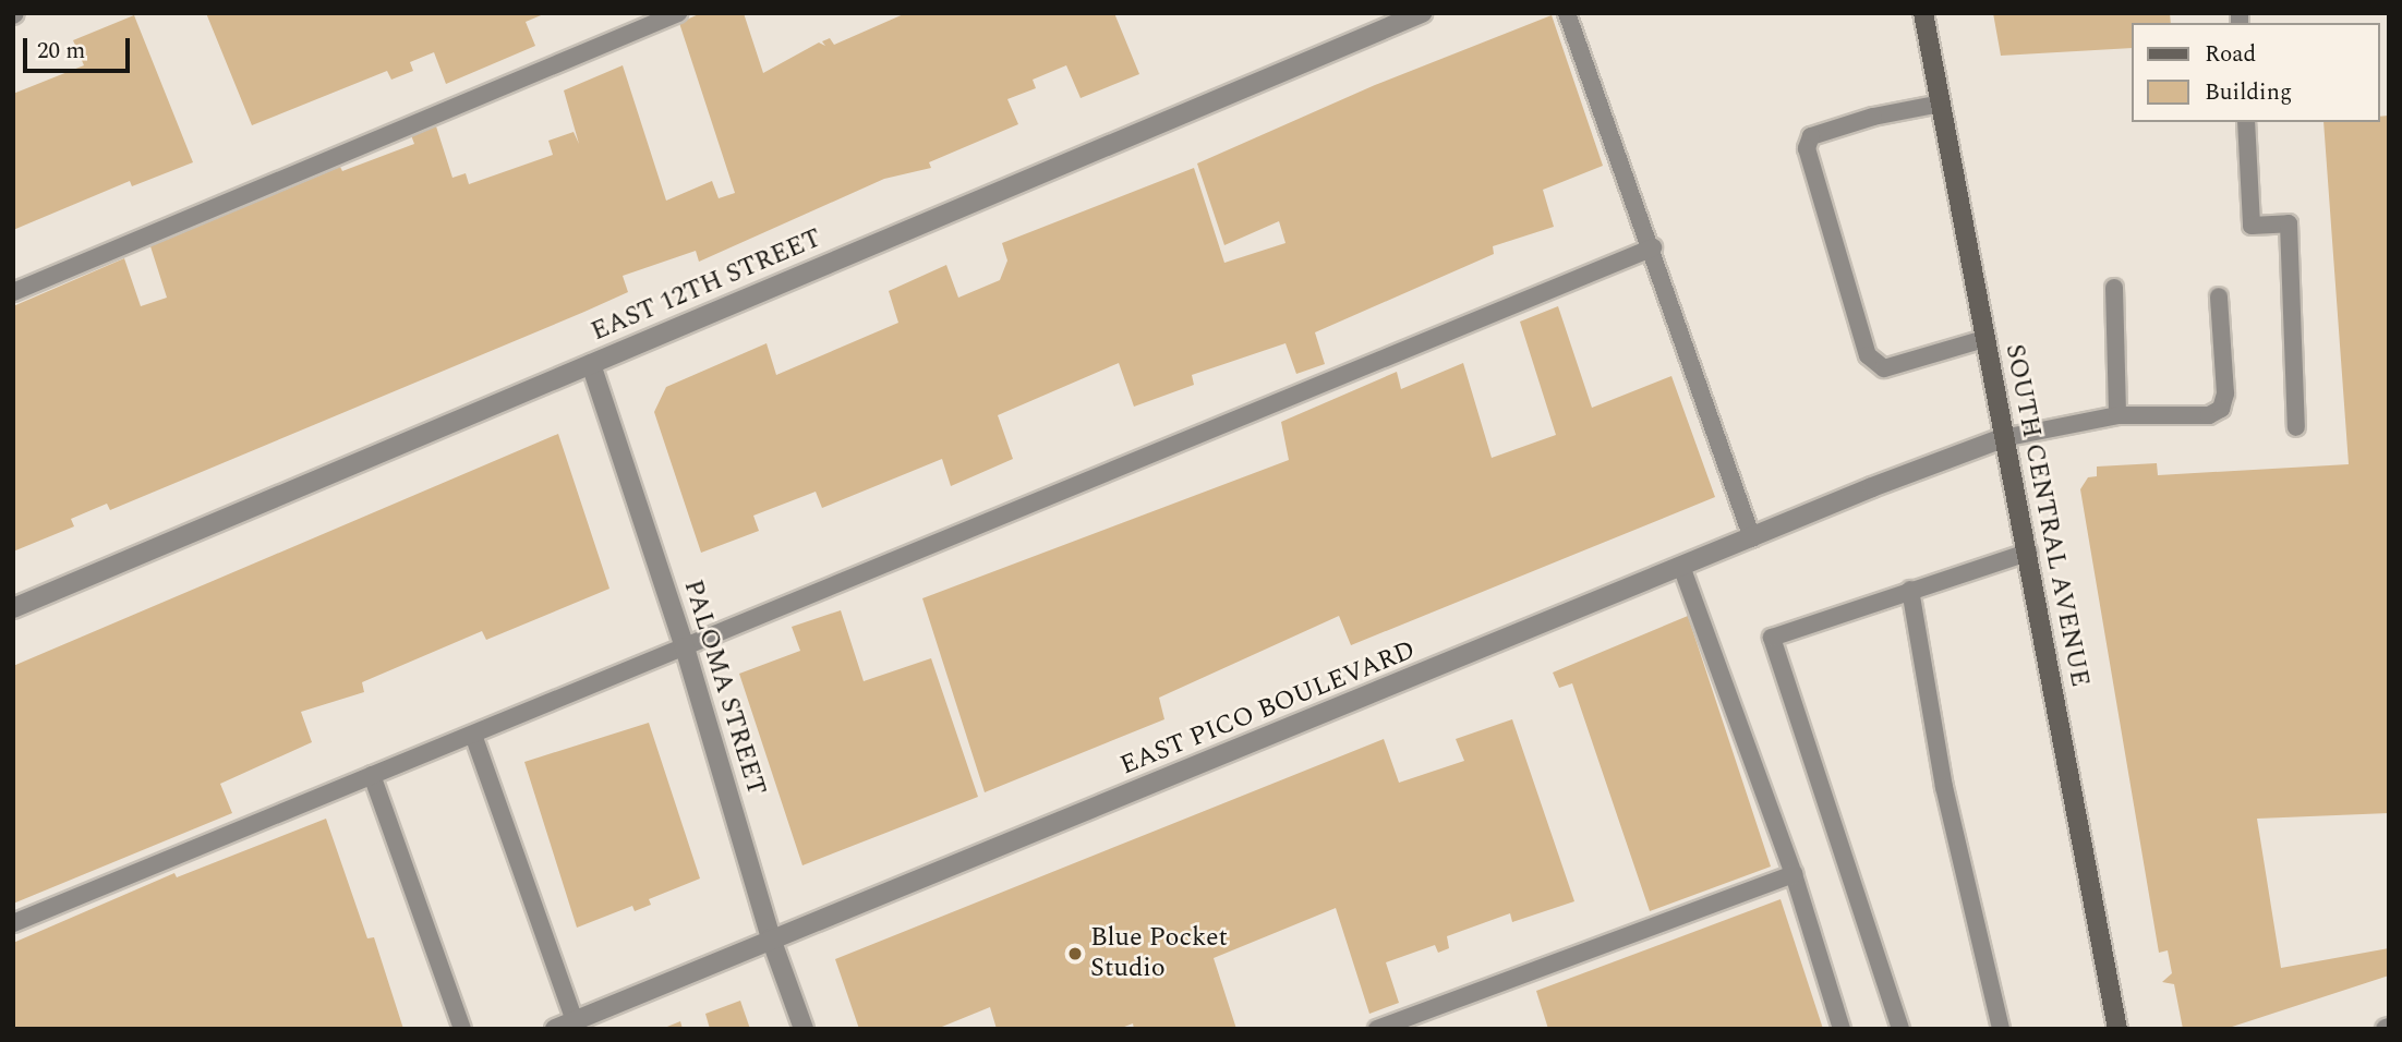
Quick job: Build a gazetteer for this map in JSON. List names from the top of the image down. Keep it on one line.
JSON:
{"streets":{"main road":["SOUTH CENTRAL AVENUE"],"street":["EAST 12TH STREET","PALOMA STREET","EAST PICO BOULEVARD"]},"crossings":[["EAST 12TH STREET","PALOMA STREET"],["SOUTH CENTRAL AVENUE","EAST PICO BOULEVARD"],["PALOMA STREET","EAST PICO BOULEVARD"]],"places":["Blue Pocket Studio"],"legend":["Road","Building"],"scale_bar":"20 m"}
